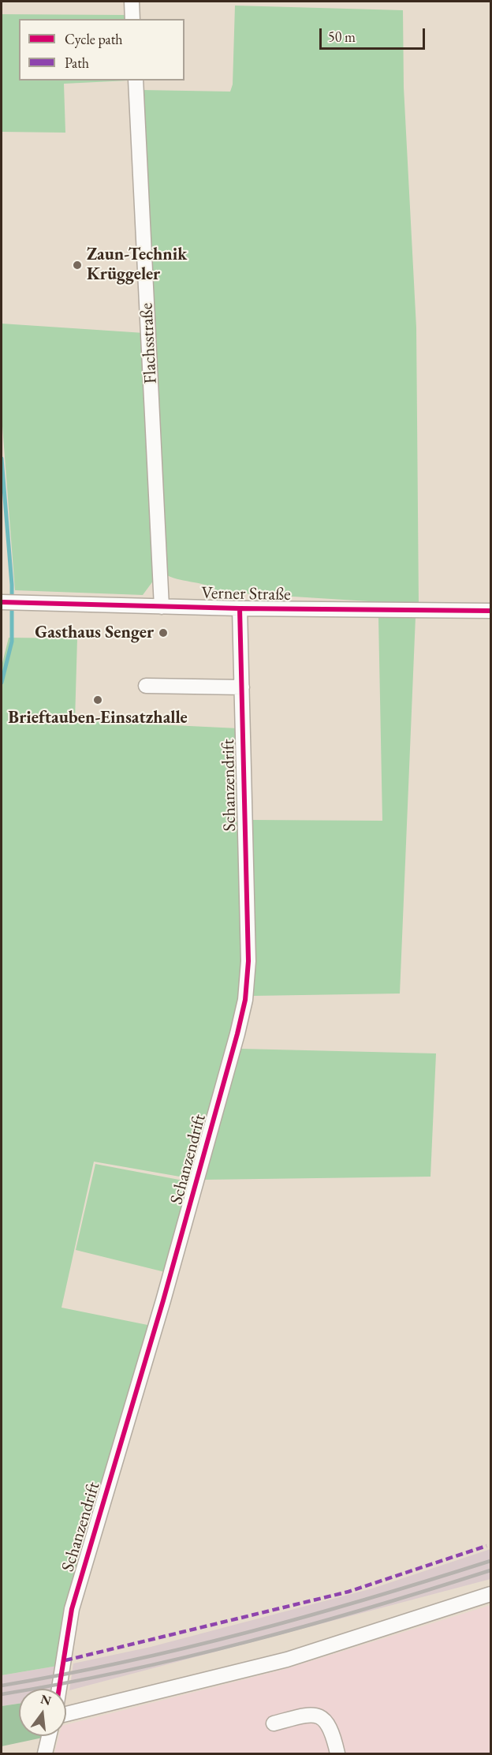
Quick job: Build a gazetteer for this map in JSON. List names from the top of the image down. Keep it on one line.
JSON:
{"streets":{"street":["Flachsstraße","Verner Straße","Schanzendrift"]},"crossings":[["Flachsstraße","Verner Straße"],["Verner Straße","Schanzendrift"]],"places":["Zaun-Technik Krüggeler","Gasthaus Senger","Brieftauben-Einsatzhalle"],"legend":["Cycle path","Path"],"scale_bar":"50 m","north":"top"}
